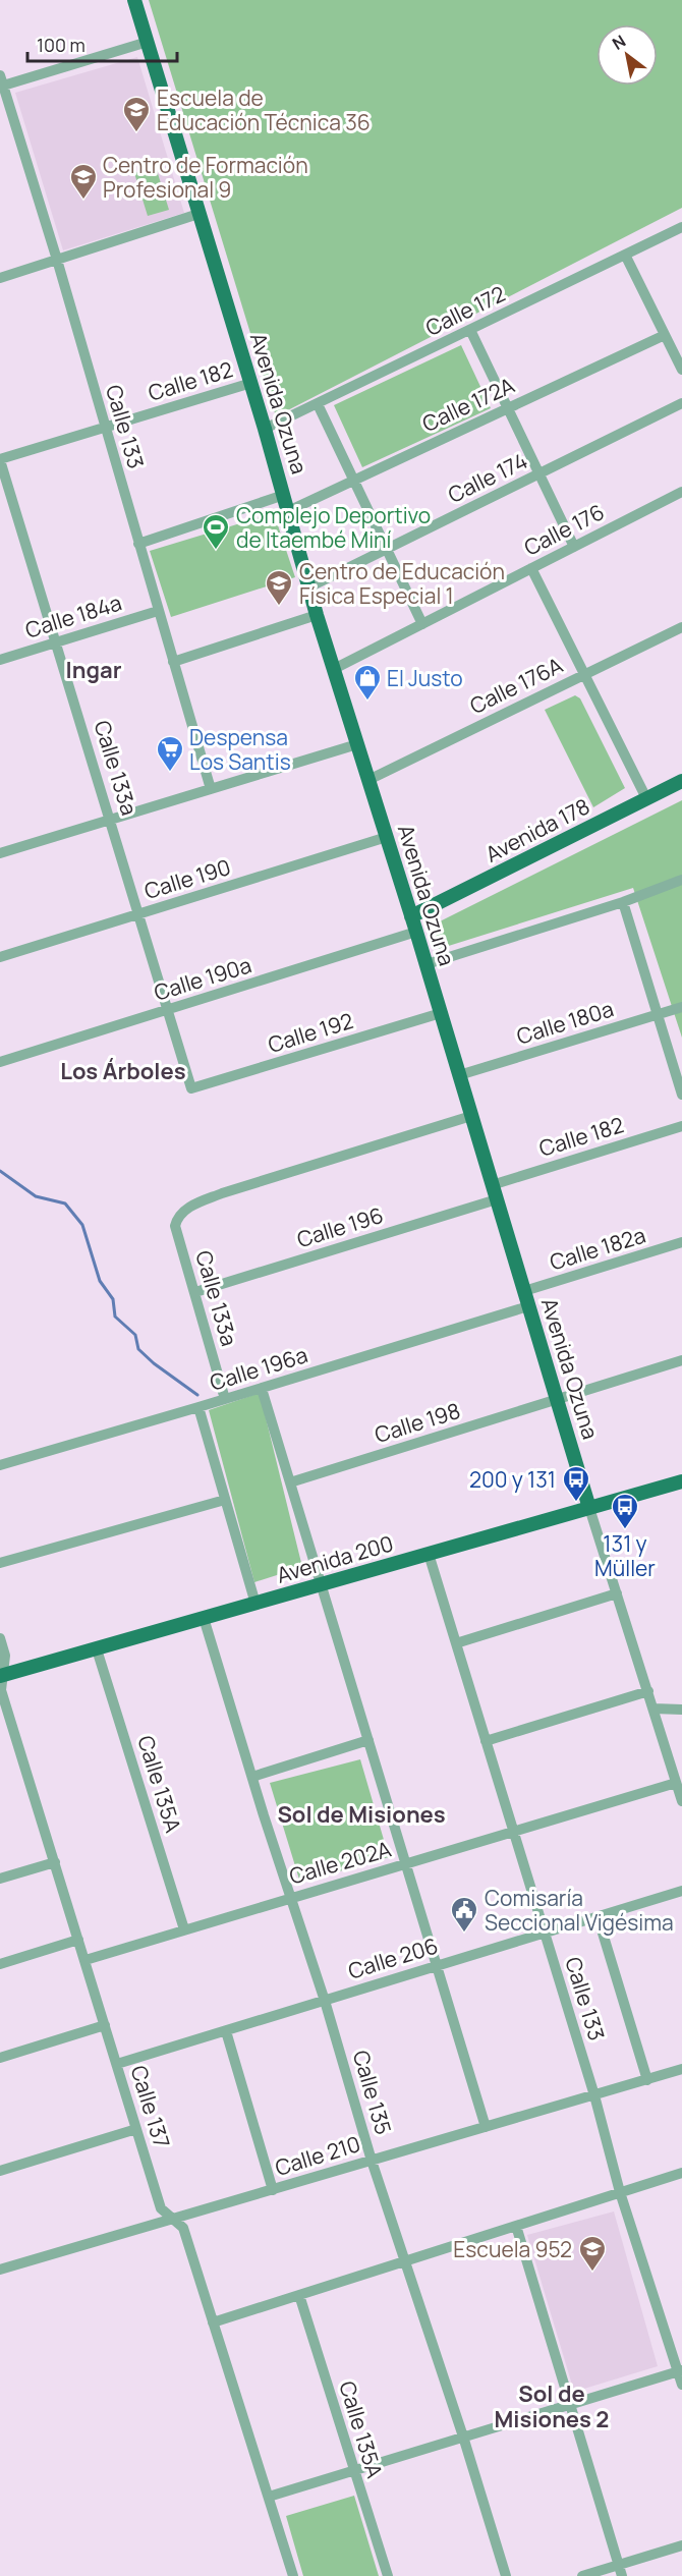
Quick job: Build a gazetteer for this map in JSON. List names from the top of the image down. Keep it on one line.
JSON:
{"streets":{"main road":["Avenida Ozuna","Avenida 178","Avenida 200"],"street":["Calle 172","Calle 182","Calle 172A","Calle 133","Calle 174","Calle 176","Calle 184a","Calle 176A","Calle 133a","Calle 190","Calle 190a","Calle 180a","Calle 192","Calle 196","Calle 182a","Calle 196a","Calle 198","Calle 135A","Calle 202A","Calle 206","Calle 135","Calle 137","Calle 210"]},"crossings":[["Calle 172","Avenida Ozuna"],["Calle 182","Avenida Ozuna"],["Calle 182","Calle 133"],["Calle 182","Calle 133a"],["Avenida Ozuna","Calle 172A"],["Avenida Ozuna","Calle 174"],["Avenida Ozuna","Calle 176"],["Avenida Ozuna","Calle 176A"],["Avenida Ozuna","Calle 133a"],["Avenida Ozuna","Avenida 178"],["Avenida Ozuna","Calle 190"],["Avenida Ozuna","Calle 190a"],["Avenida Ozuna","Calle 180a"],["Avenida Ozuna","Calle 192"],["Avenida Ozuna","Calle 196"],["Avenida Ozuna","Calle 182a"],["Avenida Ozuna","Calle 196a"],["Avenida Ozuna","Calle 198"],["Avenida Ozuna","Avenida 200"],["Avenida Ozuna","Calle 202A"],["Calle 133","Calle 184a"],["Calle 133","Avenida 200"],["Calle 133","Calle 202A"],["Calle 133","Calle 206"],["Calle 133","Calle 210"],["Calle 184a","Calle 133a"],["Calle 133a","Calle 190"],["Calle 133a","Calle 190a"],["Calle 133a","Calle 192"],["Calle 133a","Calle 196"],["Calle 133a","Calle 196a"],["Avenida 200","Calle 135A"],["Avenida 200","Calle 135"],["Avenida 200","Calle 137"],["Calle 135A","Calle 202A"],["Calle 202A","Calle 135"],["Calle 202A","Calle 137"],["Calle 206","Calle 135"],["Calle 206","Calle 137"],["Calle 135","Calle 210"],["Calle 137","Calle 210"]],"districts":["Ingar","Los Árboles","Sol de Misiones","Sol de Misiones 2"],"places":{"school or university":["Escuela de Educación Técnica 36","Centro de Formación Profesional 9","Centro de Educación Física Especial 1","Escuela 952"],"sports":["Complejo Deportivo de Itaembé Miní"],"shop":["El Justo"],"supermarket":["Despensa Los Santis"],"bus stop":["200 y 131","131 y Müller"],"public building":["Comisaría Seccional Vigésima"]},"scale_bar":"100 m","north":"top left"}
